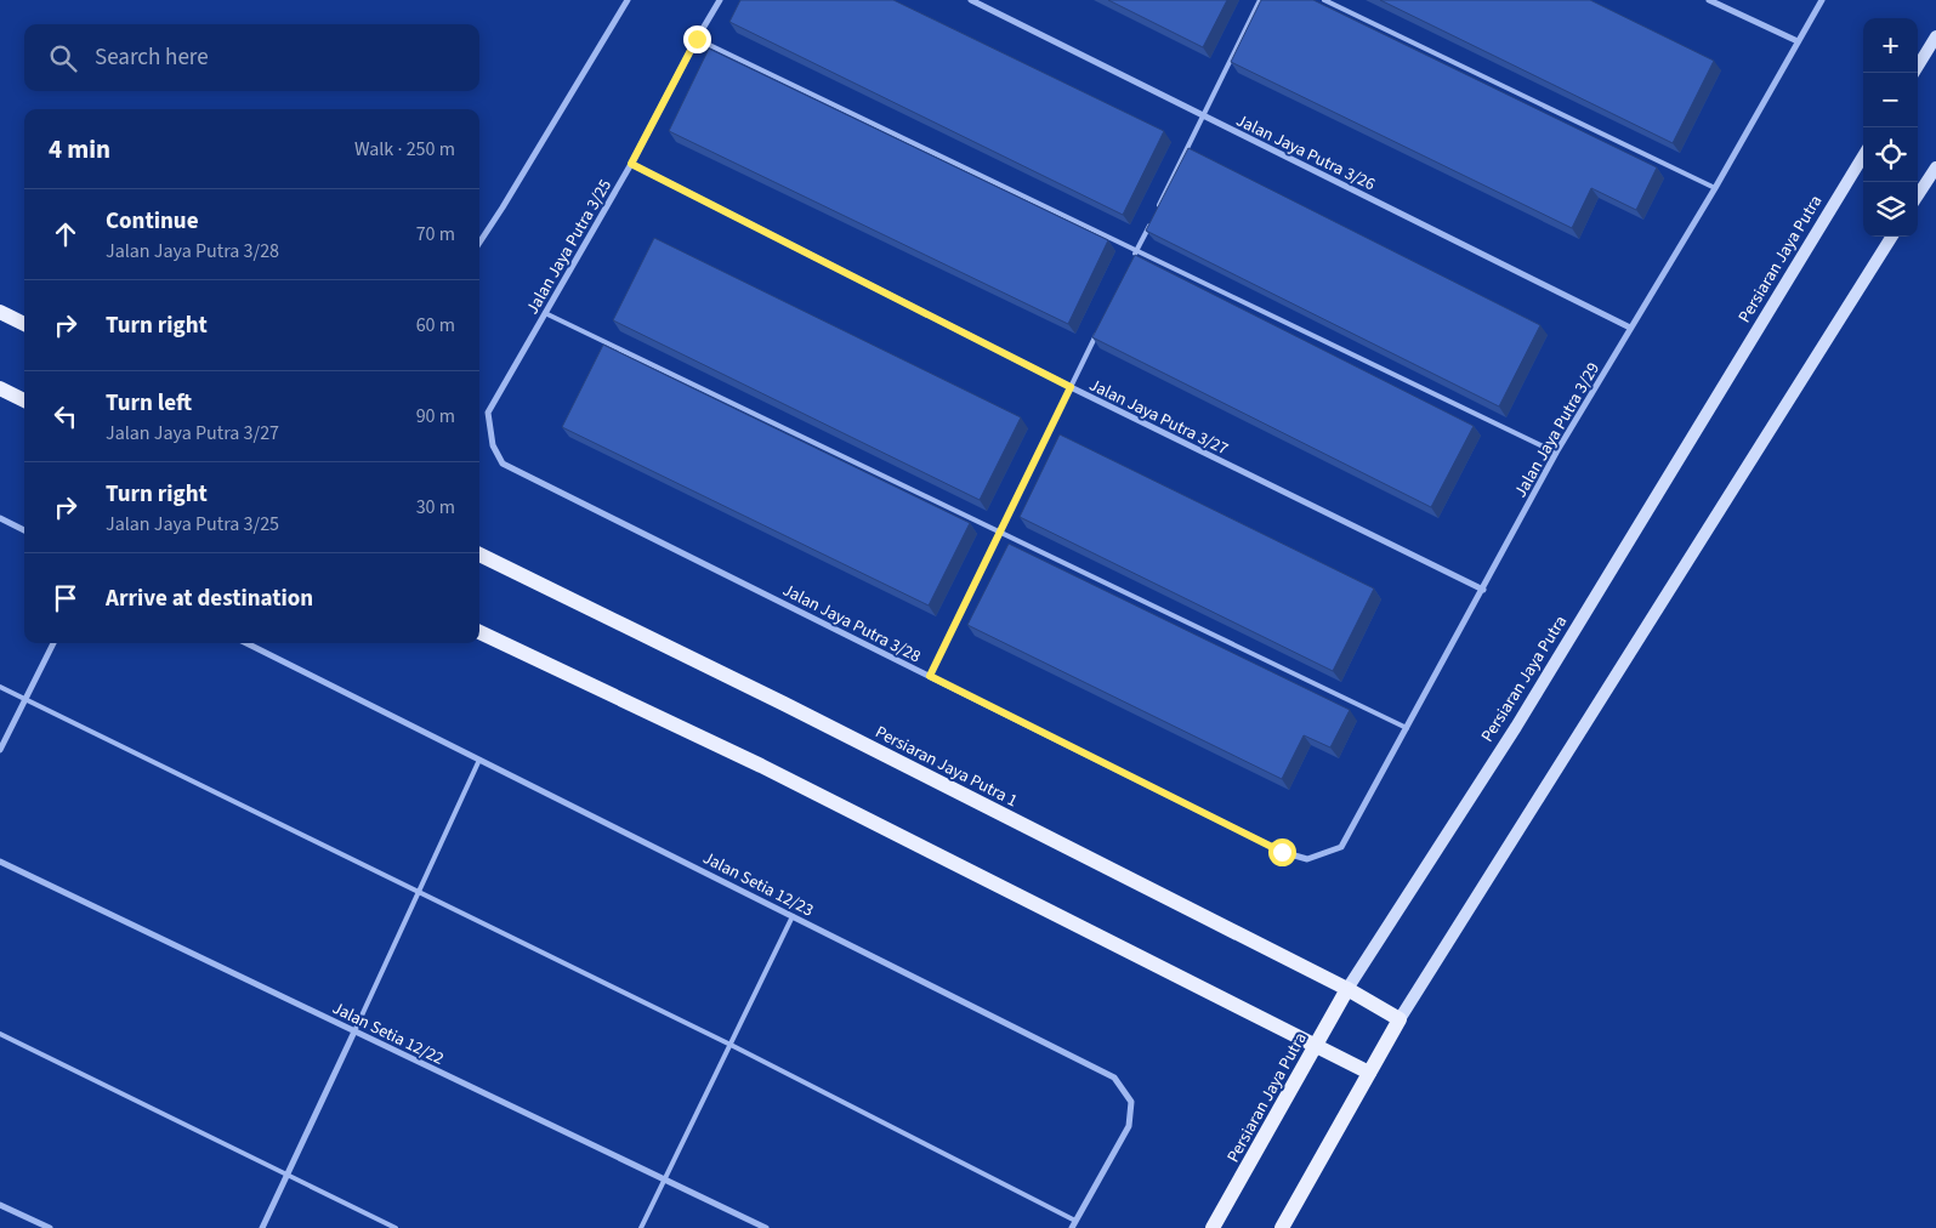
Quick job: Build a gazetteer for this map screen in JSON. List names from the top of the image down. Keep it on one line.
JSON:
{"streets":{"main road":["Persiaran Jaya Putra","Persiaran Jaya Putra 1"],"street":["Jalan Jaya Putra 3/26","Jalan Jaya Putra 3/25","Jalan Jaya Putra 3/27","Jalan Jaya Putra 3/29","Jalan Jaya Putra 3/28","Jalan Setia 12/23","Jalan Setia 12/22"]},"crossings":[["Jalan Jaya Putra 3/26","Jalan Jaya Putra 3/29"],["Jalan Jaya Putra 3/25","Jalan Jaya Putra 3/27"],["Jalan Jaya Putra 3/25","Jalan Jaya Putra 3/28"],["Persiaran Jaya Putra","Persiaran Jaya Putra 1"],["Jalan Jaya Putra 3/27","Jalan Jaya Putra 3/29"],["Jalan Jaya Putra 3/29","Jalan Jaya Putra 3/28"]],"page":{"map_buttons":["+","−"],"search":"Search here","heading":["4 min","Walk · 250 m"],"list":[["Continue","Jalan Jaya Putra 3/28","70 m"],["Turn right","60 m"],["Turn left","Jalan Jaya Putra 3/27","90 m"],["Turn right","Jalan Jaya Putra 3/25","30 m"],"Arrive at destination"]}}
